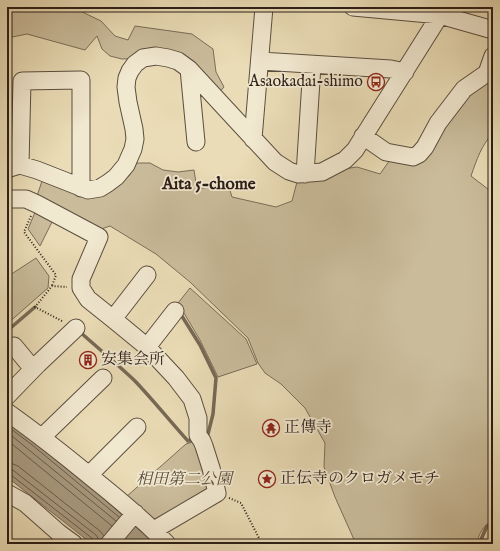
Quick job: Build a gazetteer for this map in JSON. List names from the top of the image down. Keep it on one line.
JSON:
{"districts":["Aita 5-chome"],"parks":["相田第二公園"],"places":{"bus stop":["Asaokadai-shimo"],"building":["安集会所"],"temple":["正傳寺"],"place":["正伝寺のクロガメモチ"]}}
